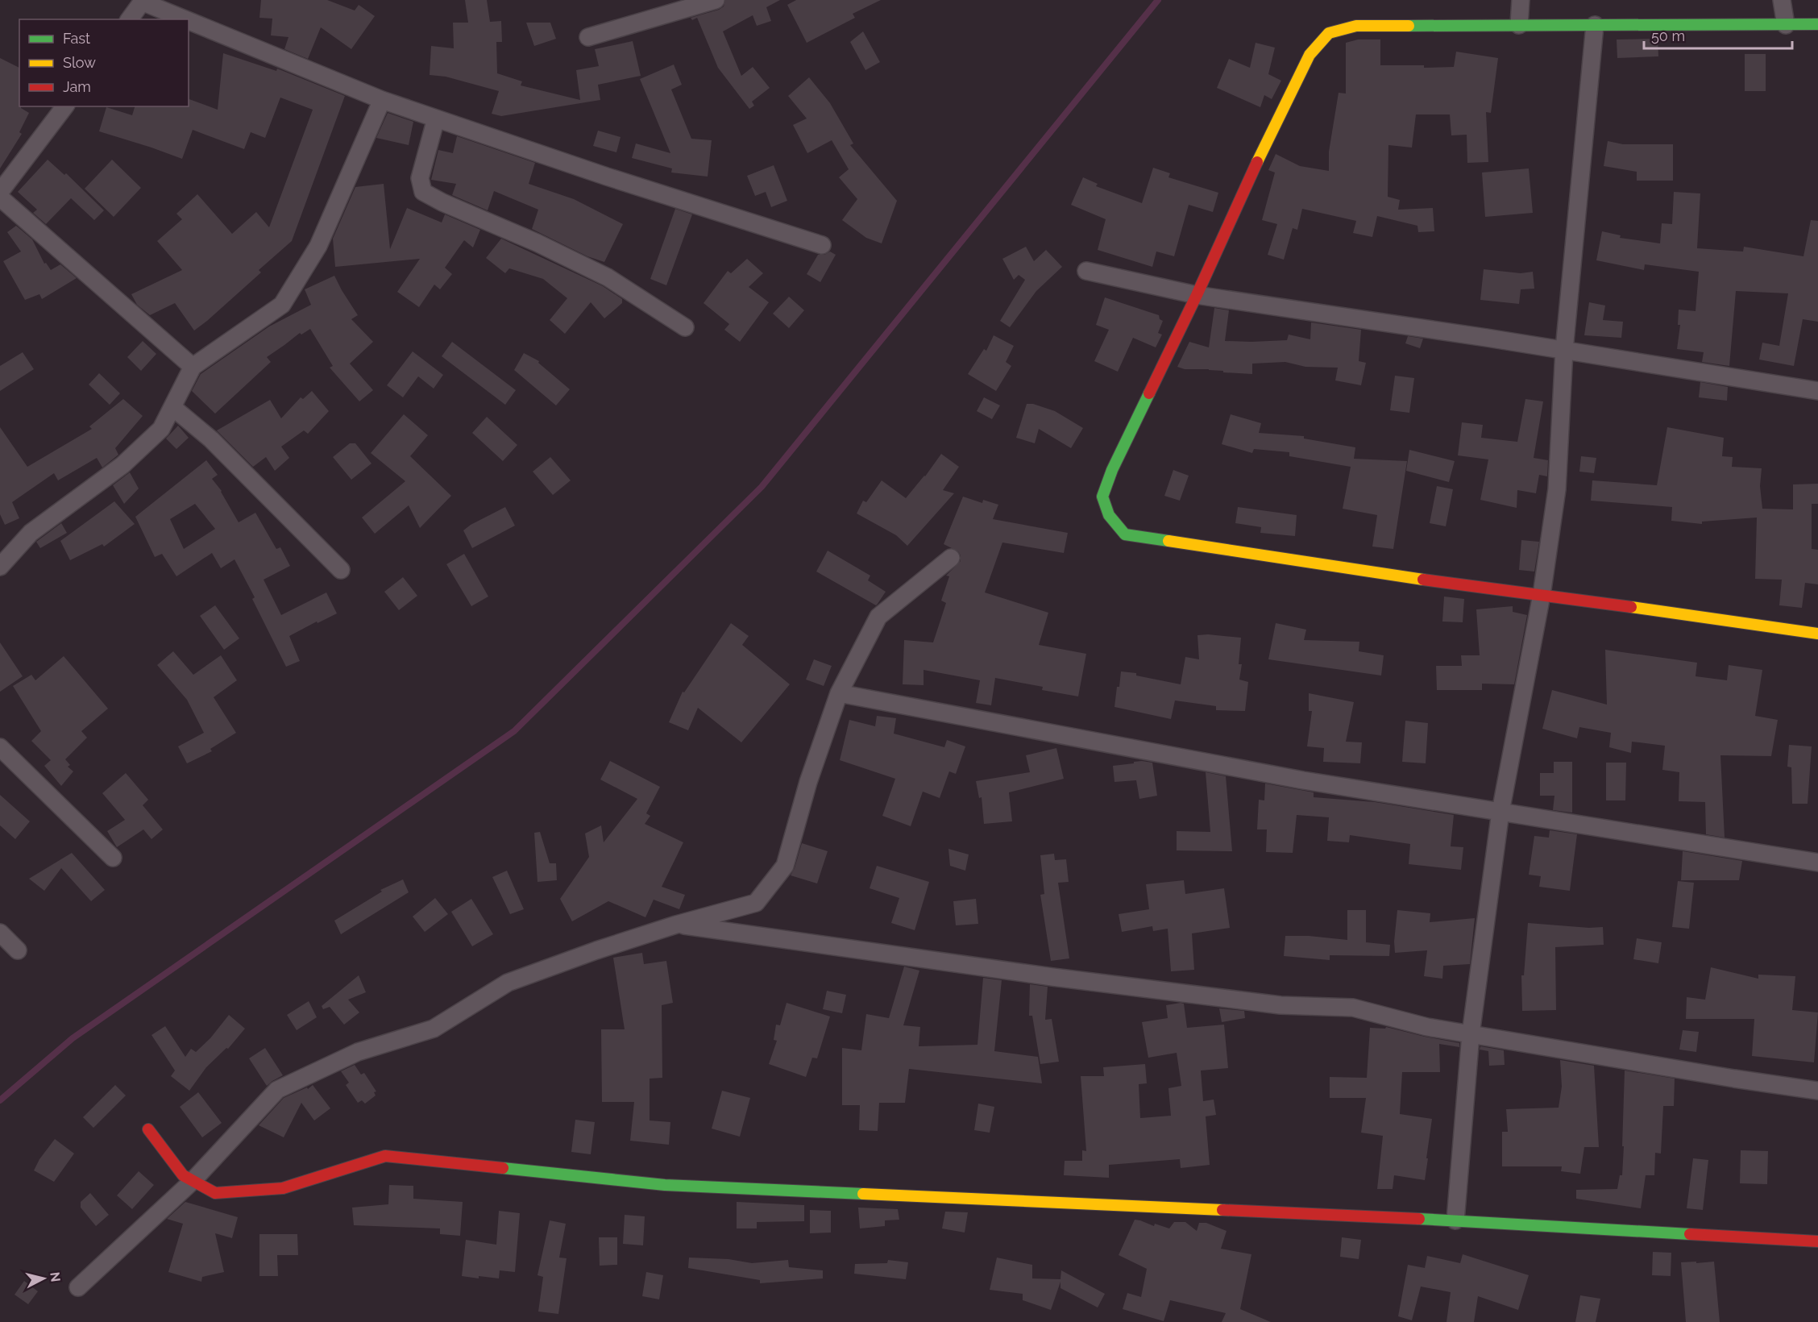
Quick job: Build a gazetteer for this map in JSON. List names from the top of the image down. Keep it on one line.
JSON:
{"legend":["Fast","Slow","Jam"],"scale_bar":"50 m","north":"right"}
